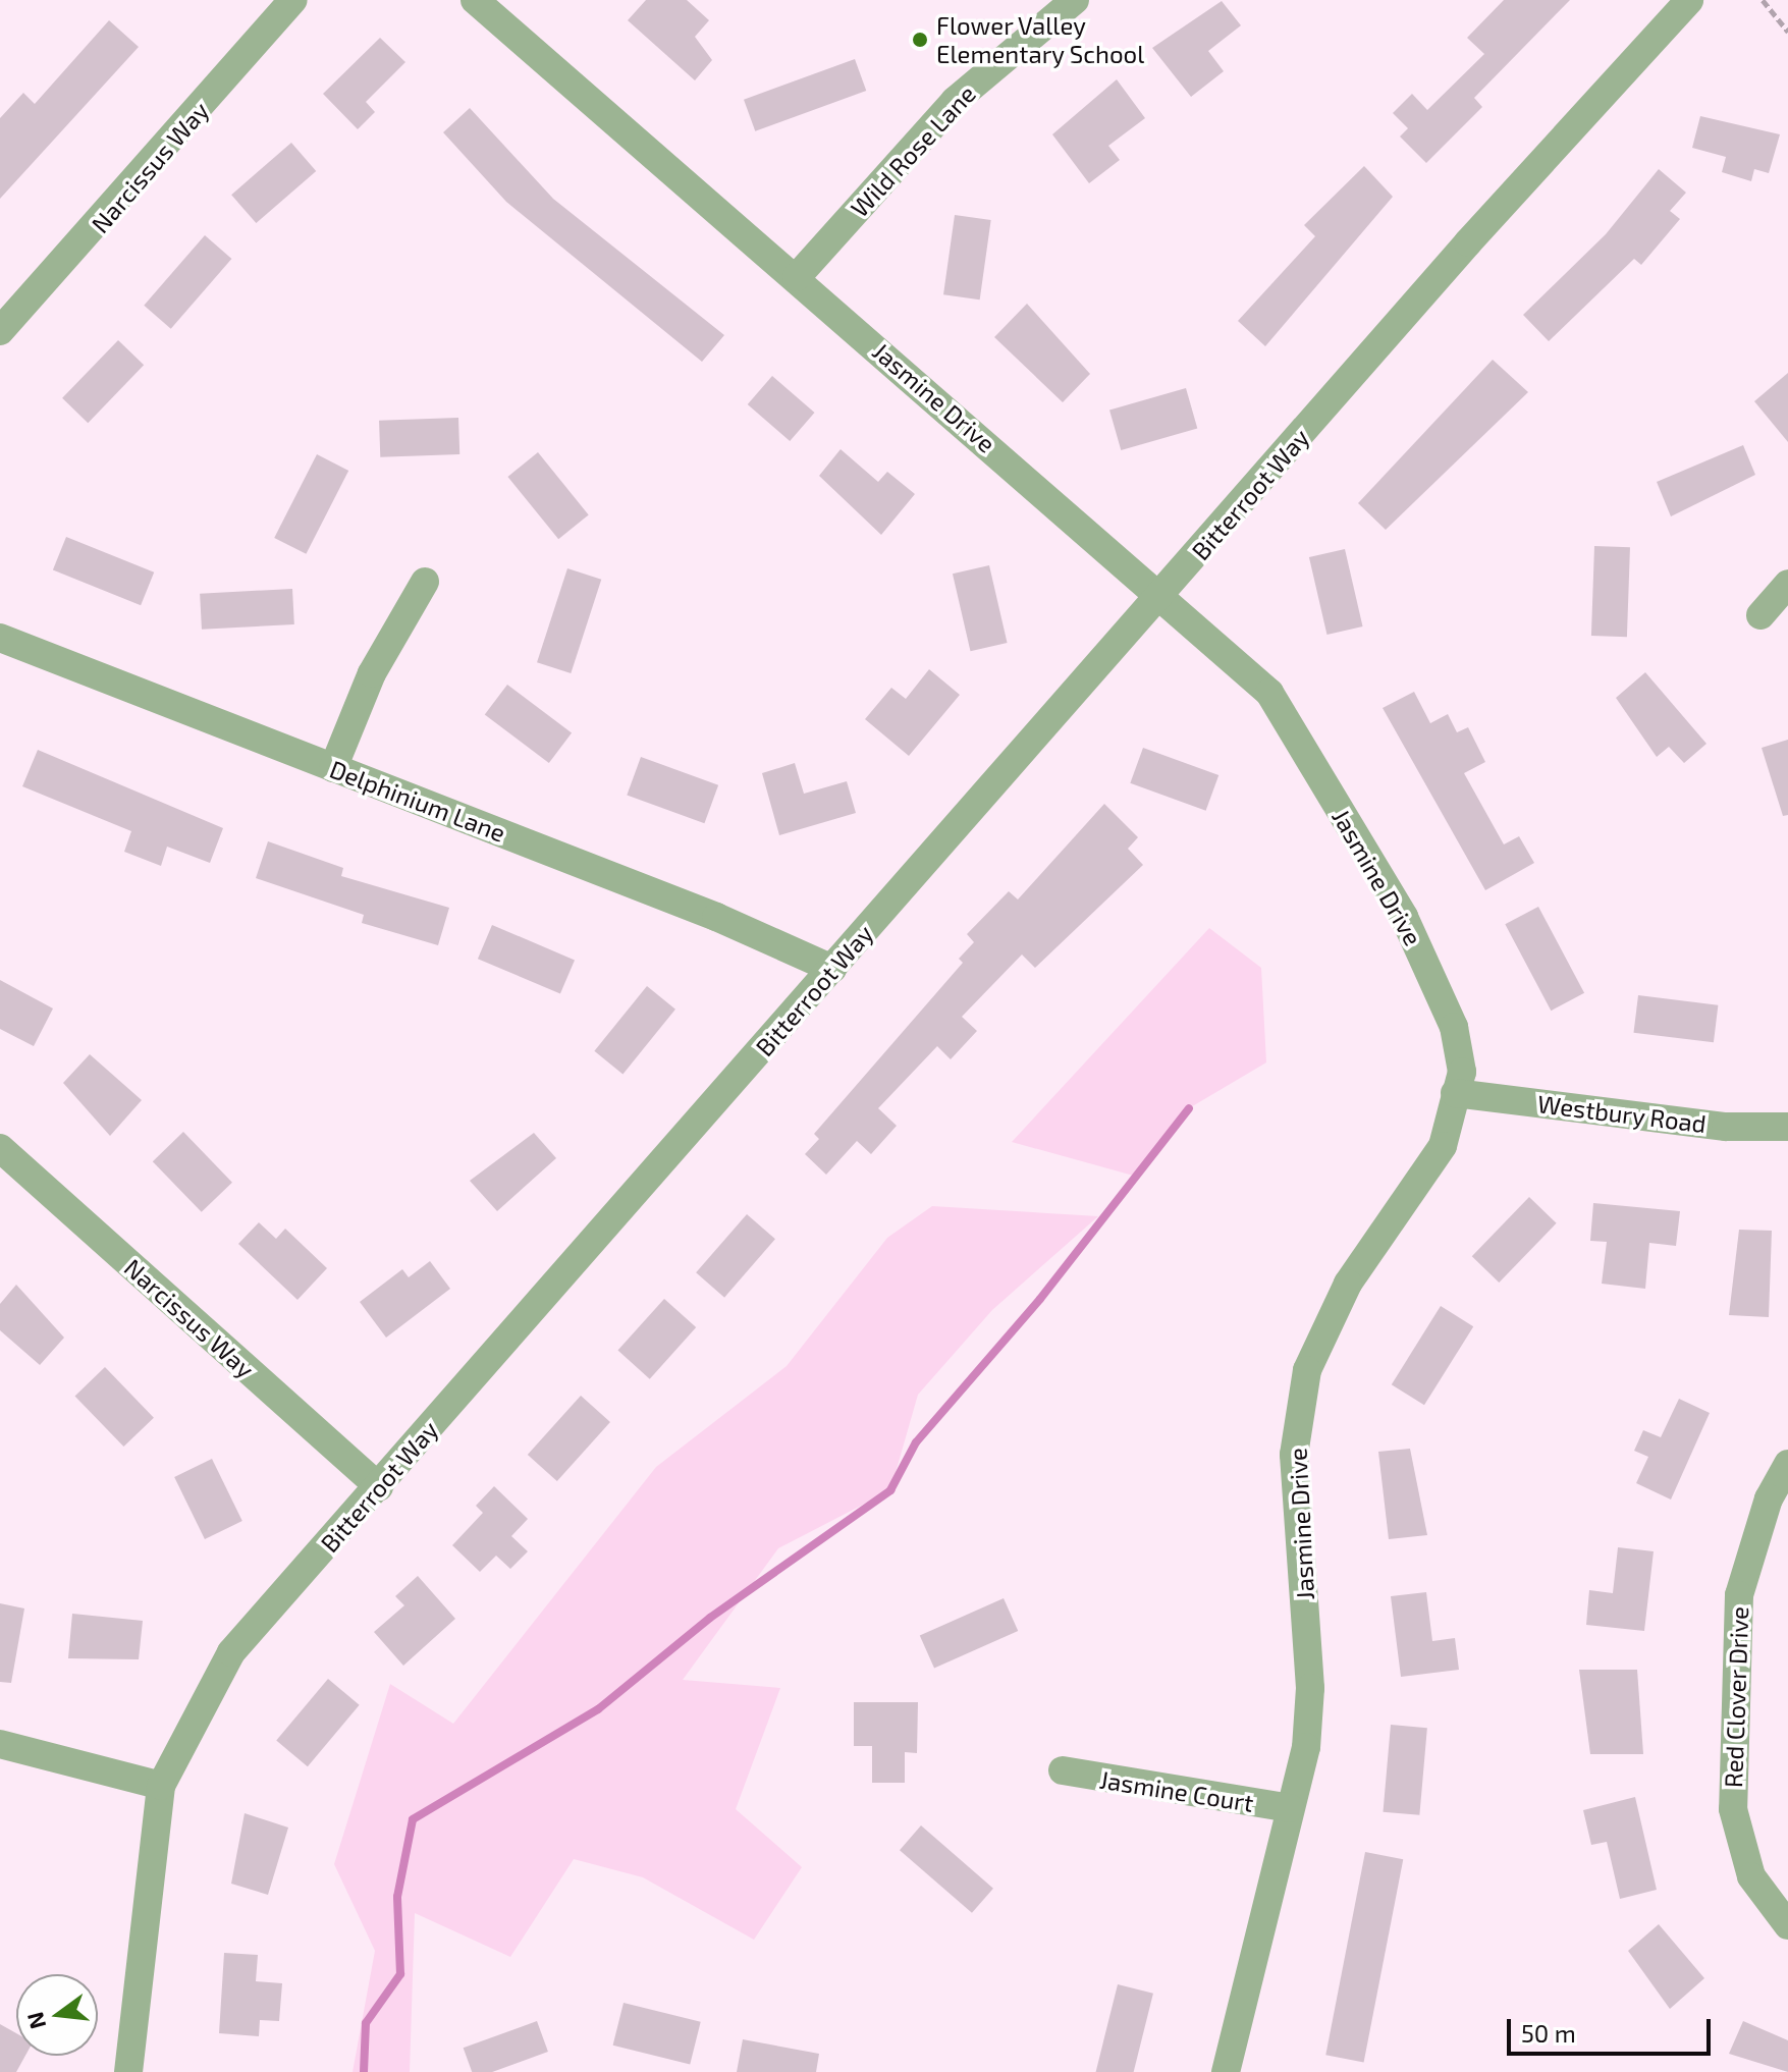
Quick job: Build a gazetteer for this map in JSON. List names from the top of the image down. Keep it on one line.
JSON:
{"streets":{"street":["Wild Rose Lane","Narcissus Way","Jasmine Drive","Bitterroot Way","Delphinium Lane","Westbury Road","Red Clover Drive","Jasmine Court"]},"crossings":[["Wild Rose Lane","Jasmine Drive"],["Narcissus Way","Bitterroot Way"],["Jasmine Drive","Bitterroot Way"],["Jasmine Drive","Westbury Road"],["Jasmine Drive","Jasmine Court"],["Bitterroot Way","Delphinium Lane"]],"places":["Flower Valley Elementary School"],"scale_bar":"50 m","north":"left"}
